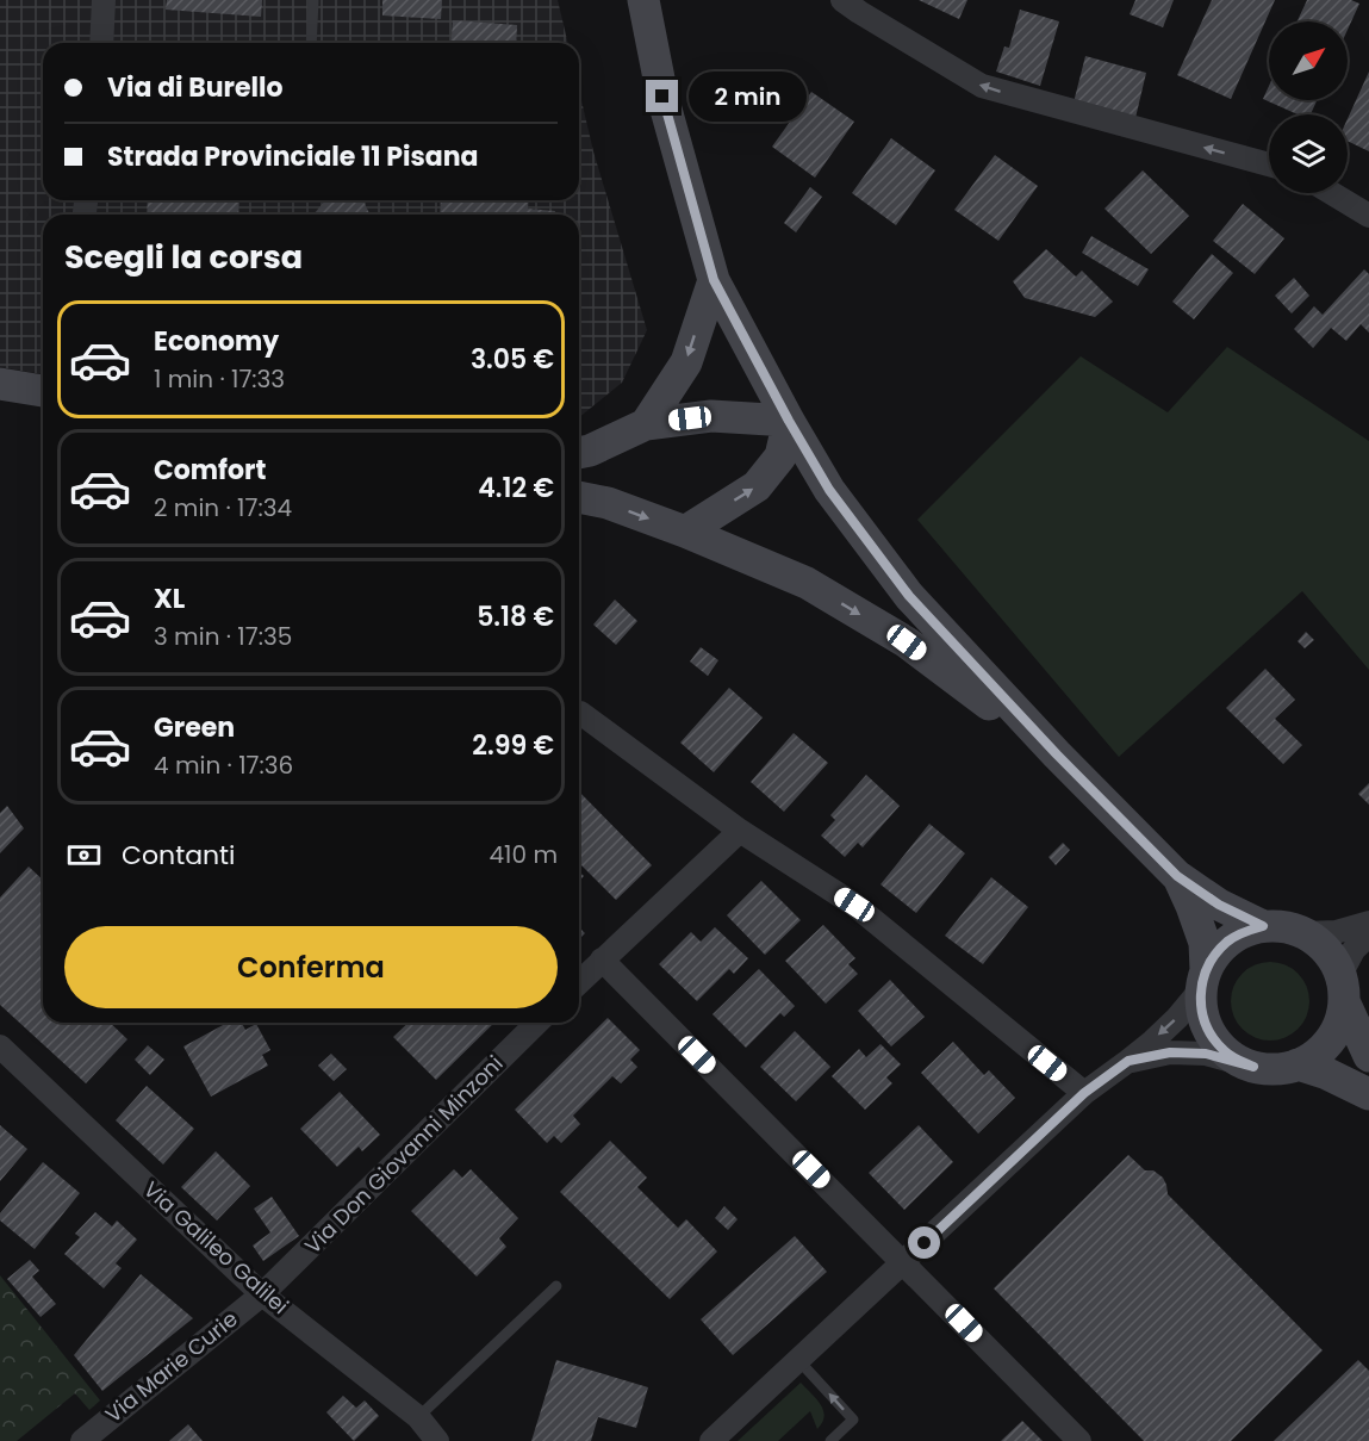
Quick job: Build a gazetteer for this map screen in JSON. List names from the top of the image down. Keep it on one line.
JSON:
{"streets":{"street":["Via Don Giovanni Minzoni","Via Galileo Galilei","Via Marie Curie"]},"crossings":[["Via Don Giovanni Minzoni","Via Galileo Galilei"],["Via Don Giovanni Minzoni","Via Marie Curie"],["Via Galileo Galilei","Via Marie Curie"]],"north":"top right","page":{"banner":["Via di Burello","Strada Provinciale 11 Pisana"],"bubble":"2 min","heading":"Scegli la corsa","list":[{"name":"Economy","note":"1 min · 17:33","value":"3.05 €"},{"name":"Comfort","note":"2 min · 17:34","value":"4.12 €"},{"name":"XL","note":"3 min · 17:35","value":"5.18 €"},{"name":"Green","note":"4 min · 17:36","value":"2.99 €"}],"pay":["Contanti","410 m"],"buttons":"Conferma"}}
